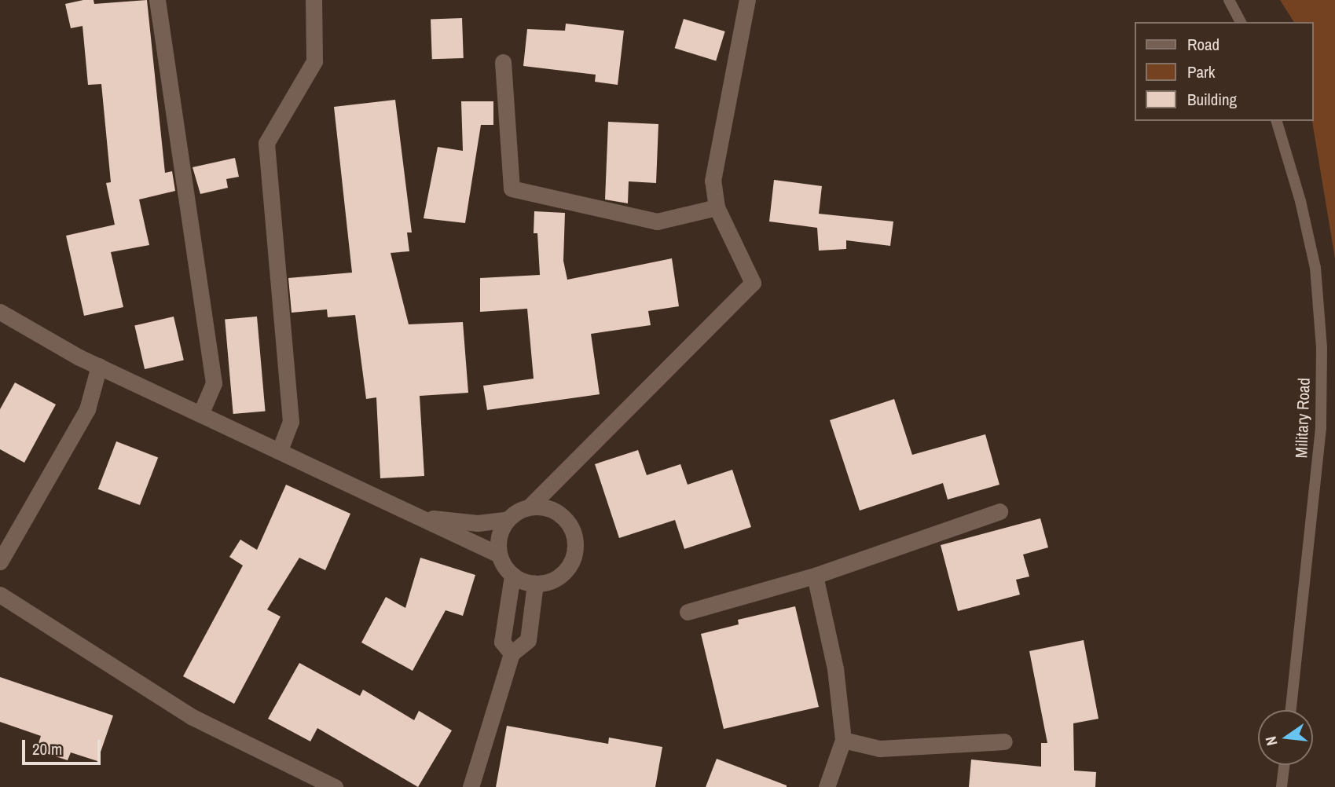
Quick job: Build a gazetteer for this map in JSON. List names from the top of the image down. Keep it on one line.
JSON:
{"streets":{"lane":["Military Road"]},"legend":["Road","Park","Building"],"scale_bar":"20 m","north":"left"}
